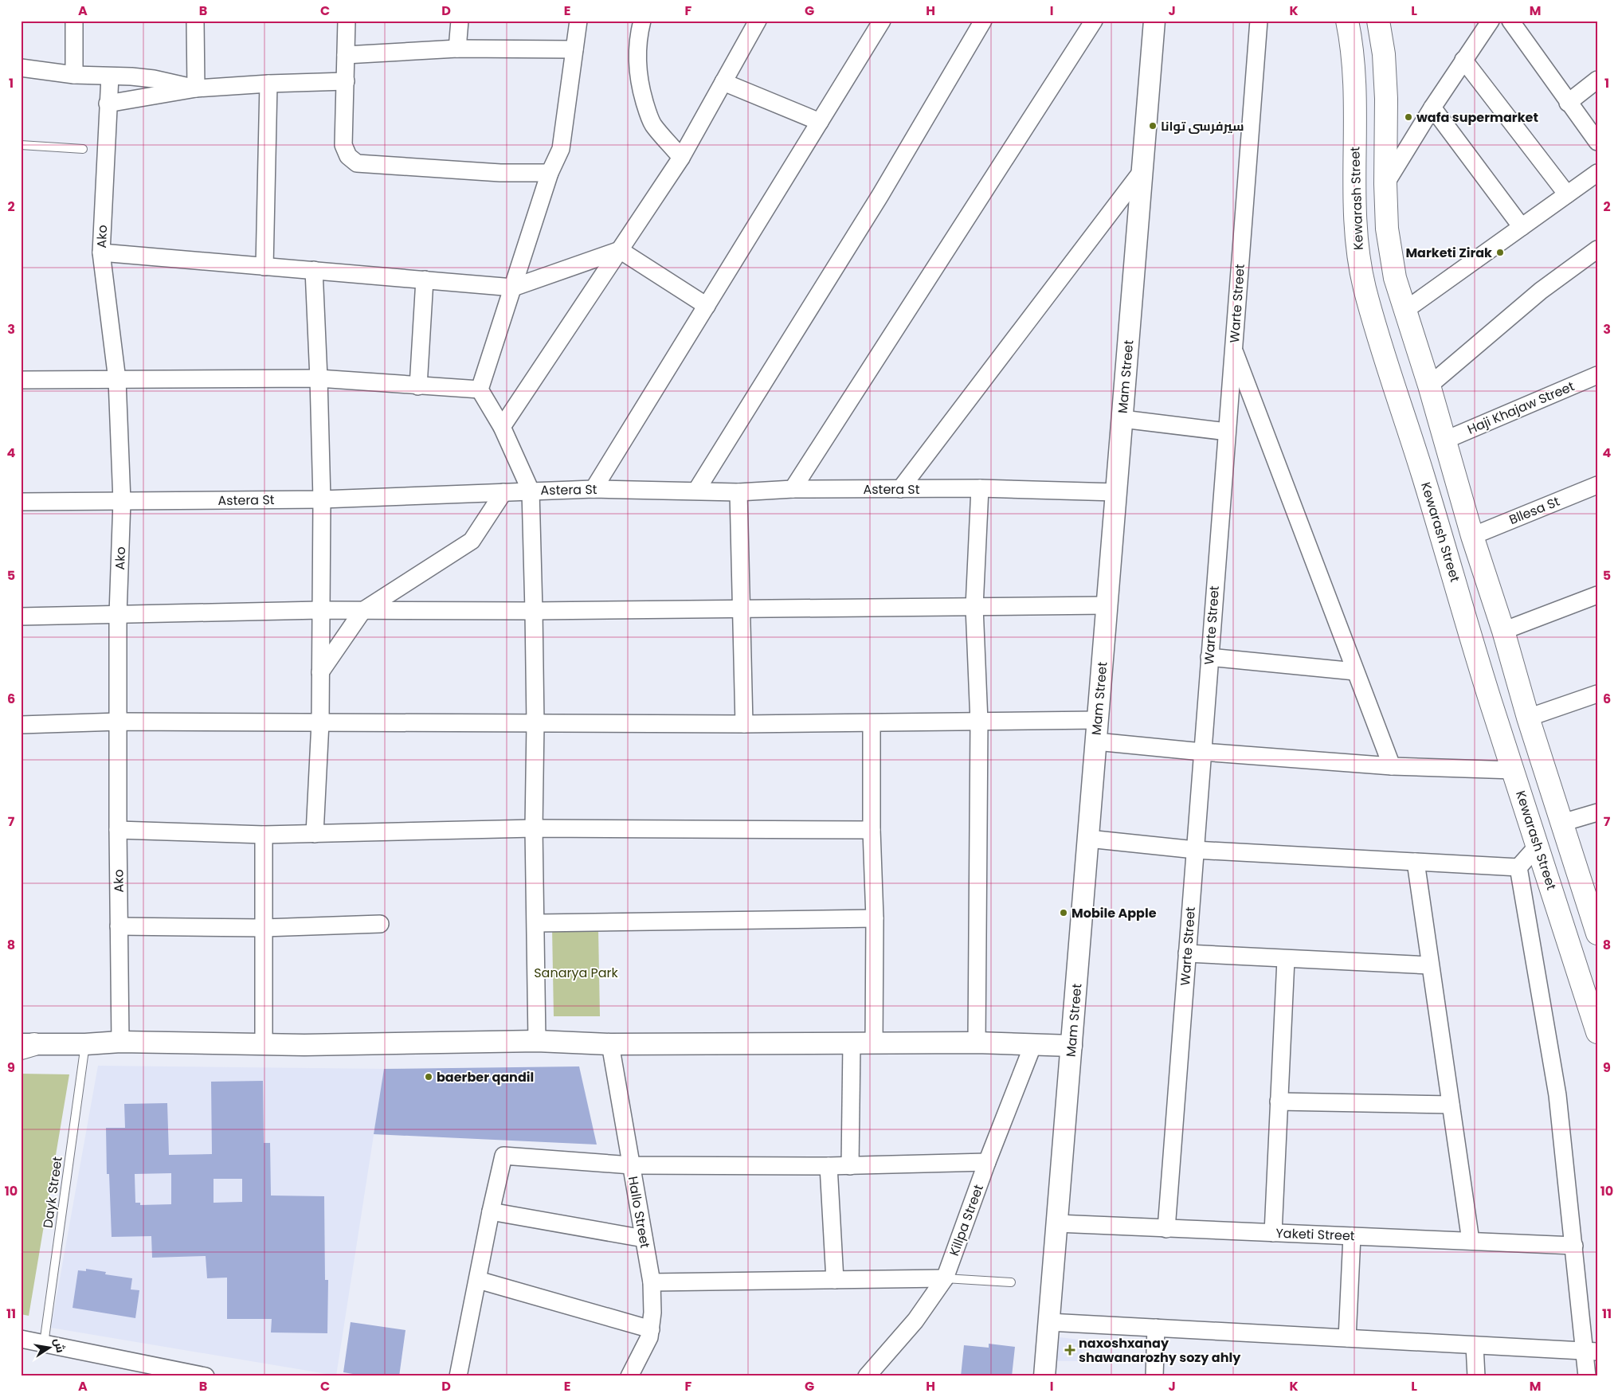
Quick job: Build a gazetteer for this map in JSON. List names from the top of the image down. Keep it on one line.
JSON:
{"streets":{"main road":["Kewarash Street"],"street":["Ako","Warte Street","Mam Street","‌Haji Khajaw Street","Astera St","Bllesa St","Hallo Street","Killpa Street","Yaketi Street"],"lane":["Dayk Street"]},"crossings":[["Ako","Astera St"],["Warte Street","Yaketi Street"],["Mam Street","Astera St"],["Mam Street","Yaketi Street"]],"parks":["Sanarya Park"],"places":{"other":["wafa supermarket","سيرفرسى توانا","Marketi Zirak","Mobile Apple","baerber qandil"],"health":["naxoshxanay shawanarozhy sozy ahly"]},"north":"right","grid":{"columns":["A","B","C","D","E","F","G","H","I","J","K","L","M"],"rows":["1","2","3","4","5","6","7","8","9","10","11"]}}
